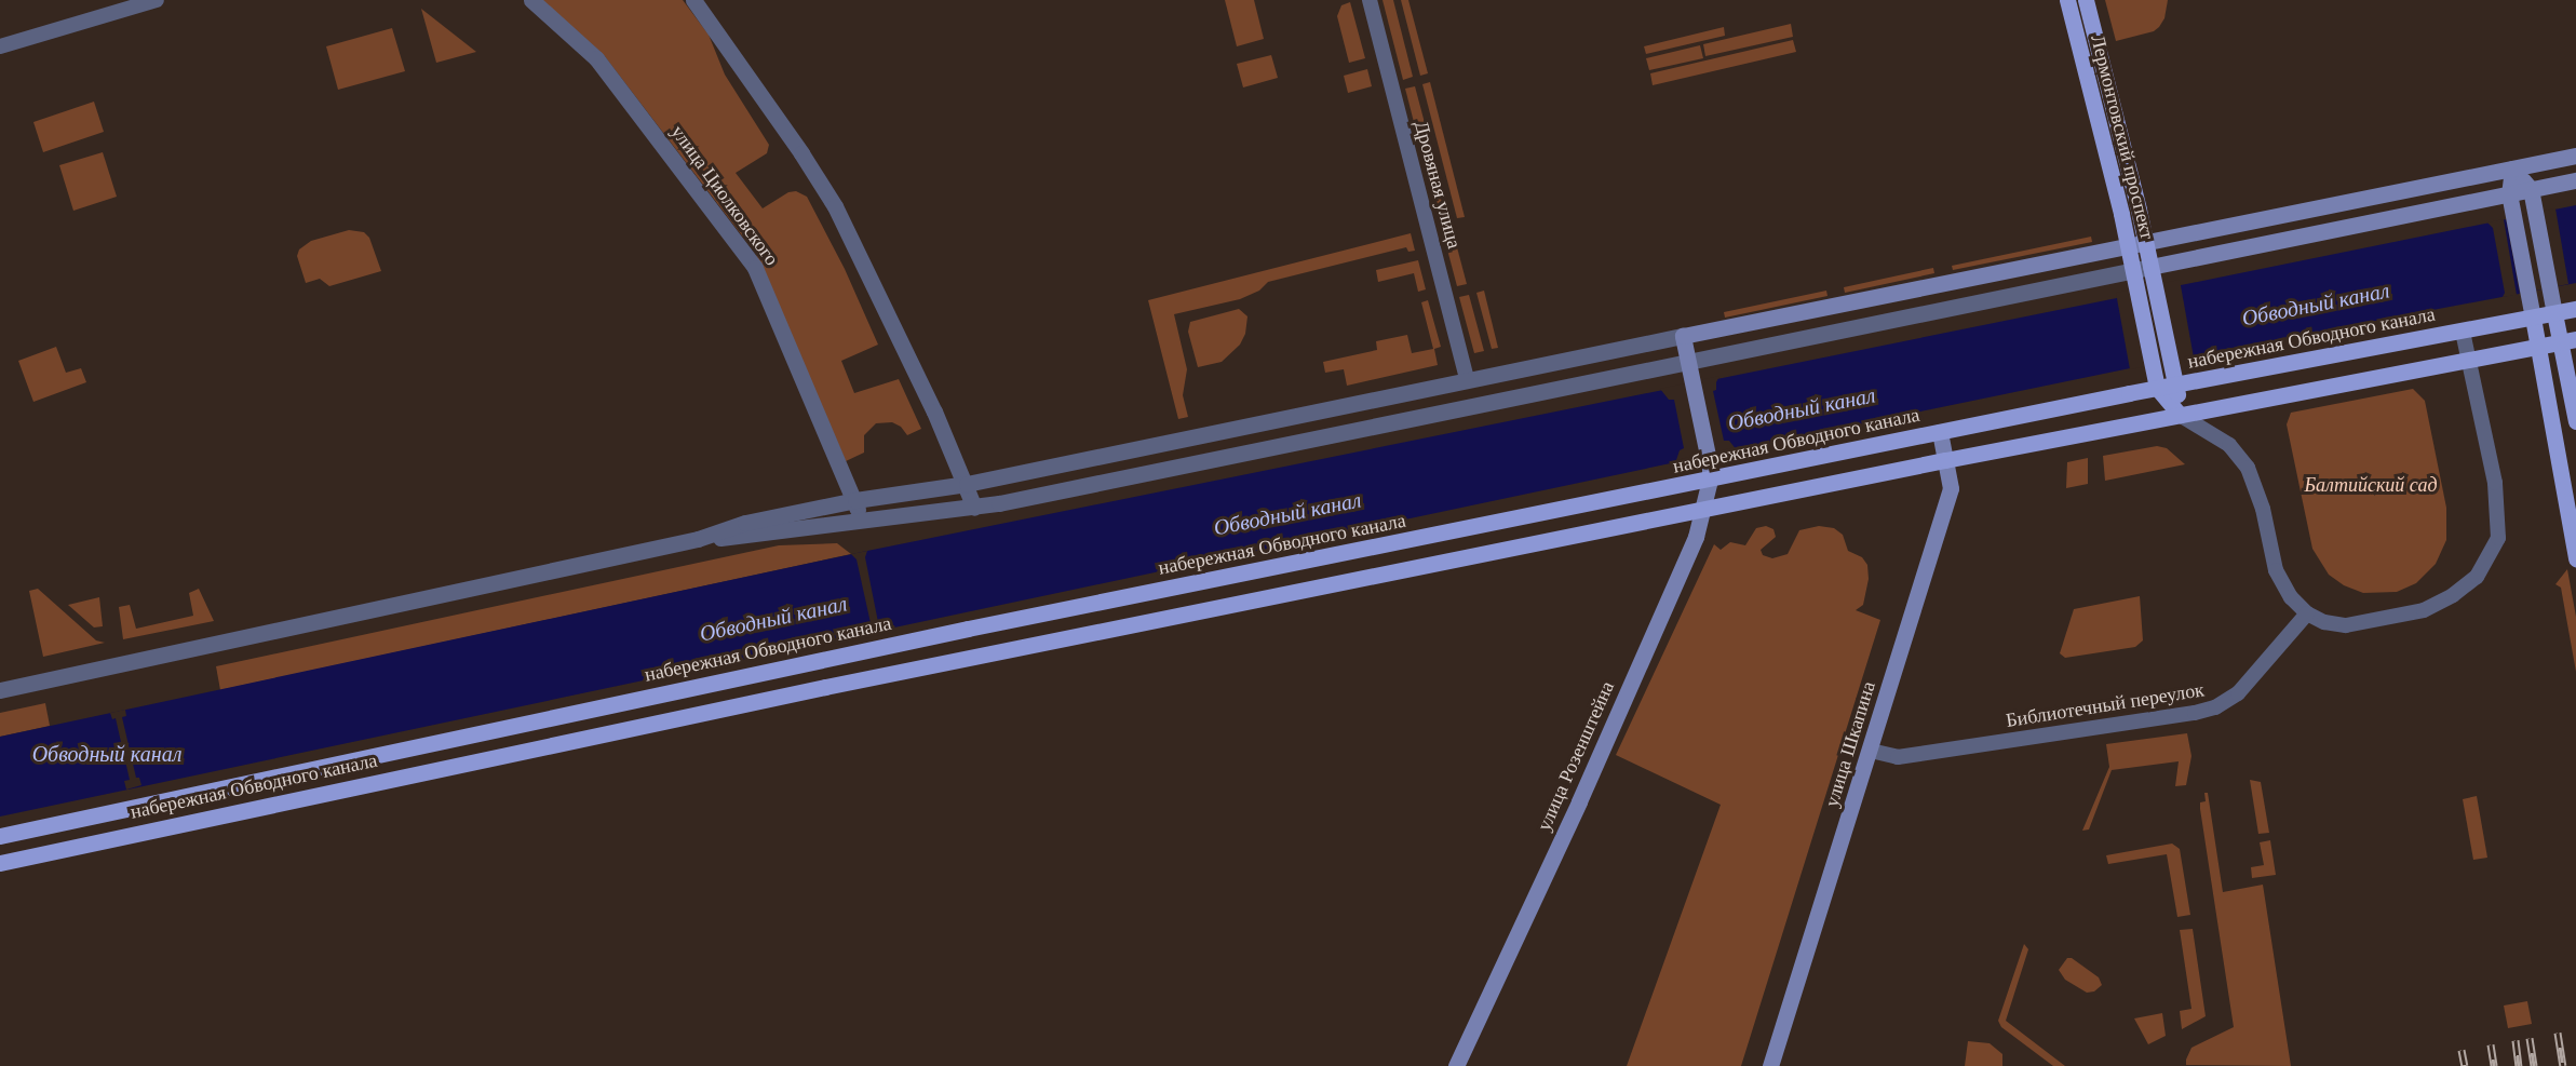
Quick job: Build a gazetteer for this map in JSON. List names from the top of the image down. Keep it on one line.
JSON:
{"streets":{"main road":["Лермонтовский проспект","набережная Обводного канала","улица Шкапина","улица Розенштейна"],"street":["Дровяная улица","улица Циолковского","Библиотечный переулок"]},"crossings":[["Лермонтовский проспект","набережная Обводного канала"],["набережная Обводного канала","улица Шкапина"],["набережная Обводного канала","улица Розенштейна"],["Библиотечный переулок","улица Шкапина"]],"water":["Обводный канал"],"parks":["Балтийский сад"]}
